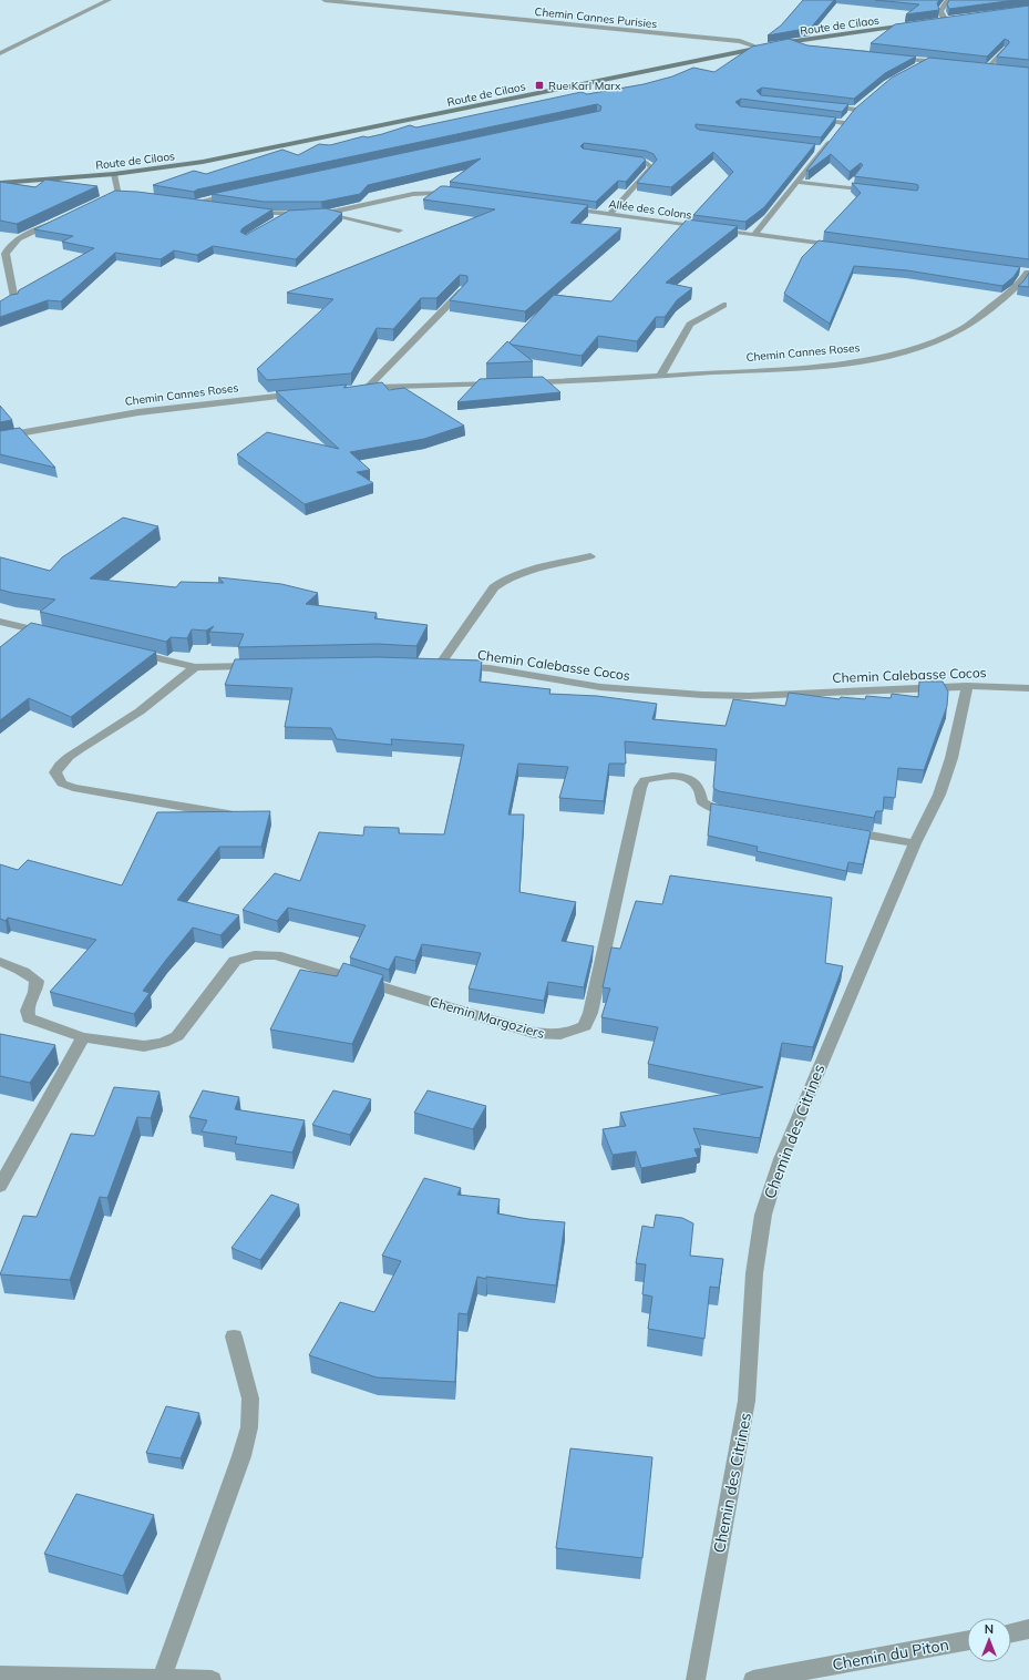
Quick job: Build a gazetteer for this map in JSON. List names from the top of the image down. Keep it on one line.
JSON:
{"streets":{"main road":["Route de Cilaos"],"street":["Chemin Cannes Purisies","Allée des Colons","Chemin Cannes Roses","Chemin Calebasse Cocos","Chemin Margoziers","Chemin des Citrines","Chemin du Piton"]},"crossings":[["Chemin Cannes Purisies","Route de Cilaos"],["Chemin Calebasse Cocos","Chemin des Citrines"]],"places":{"transit":["Rue Karl Marx"]},"north":"top"}
